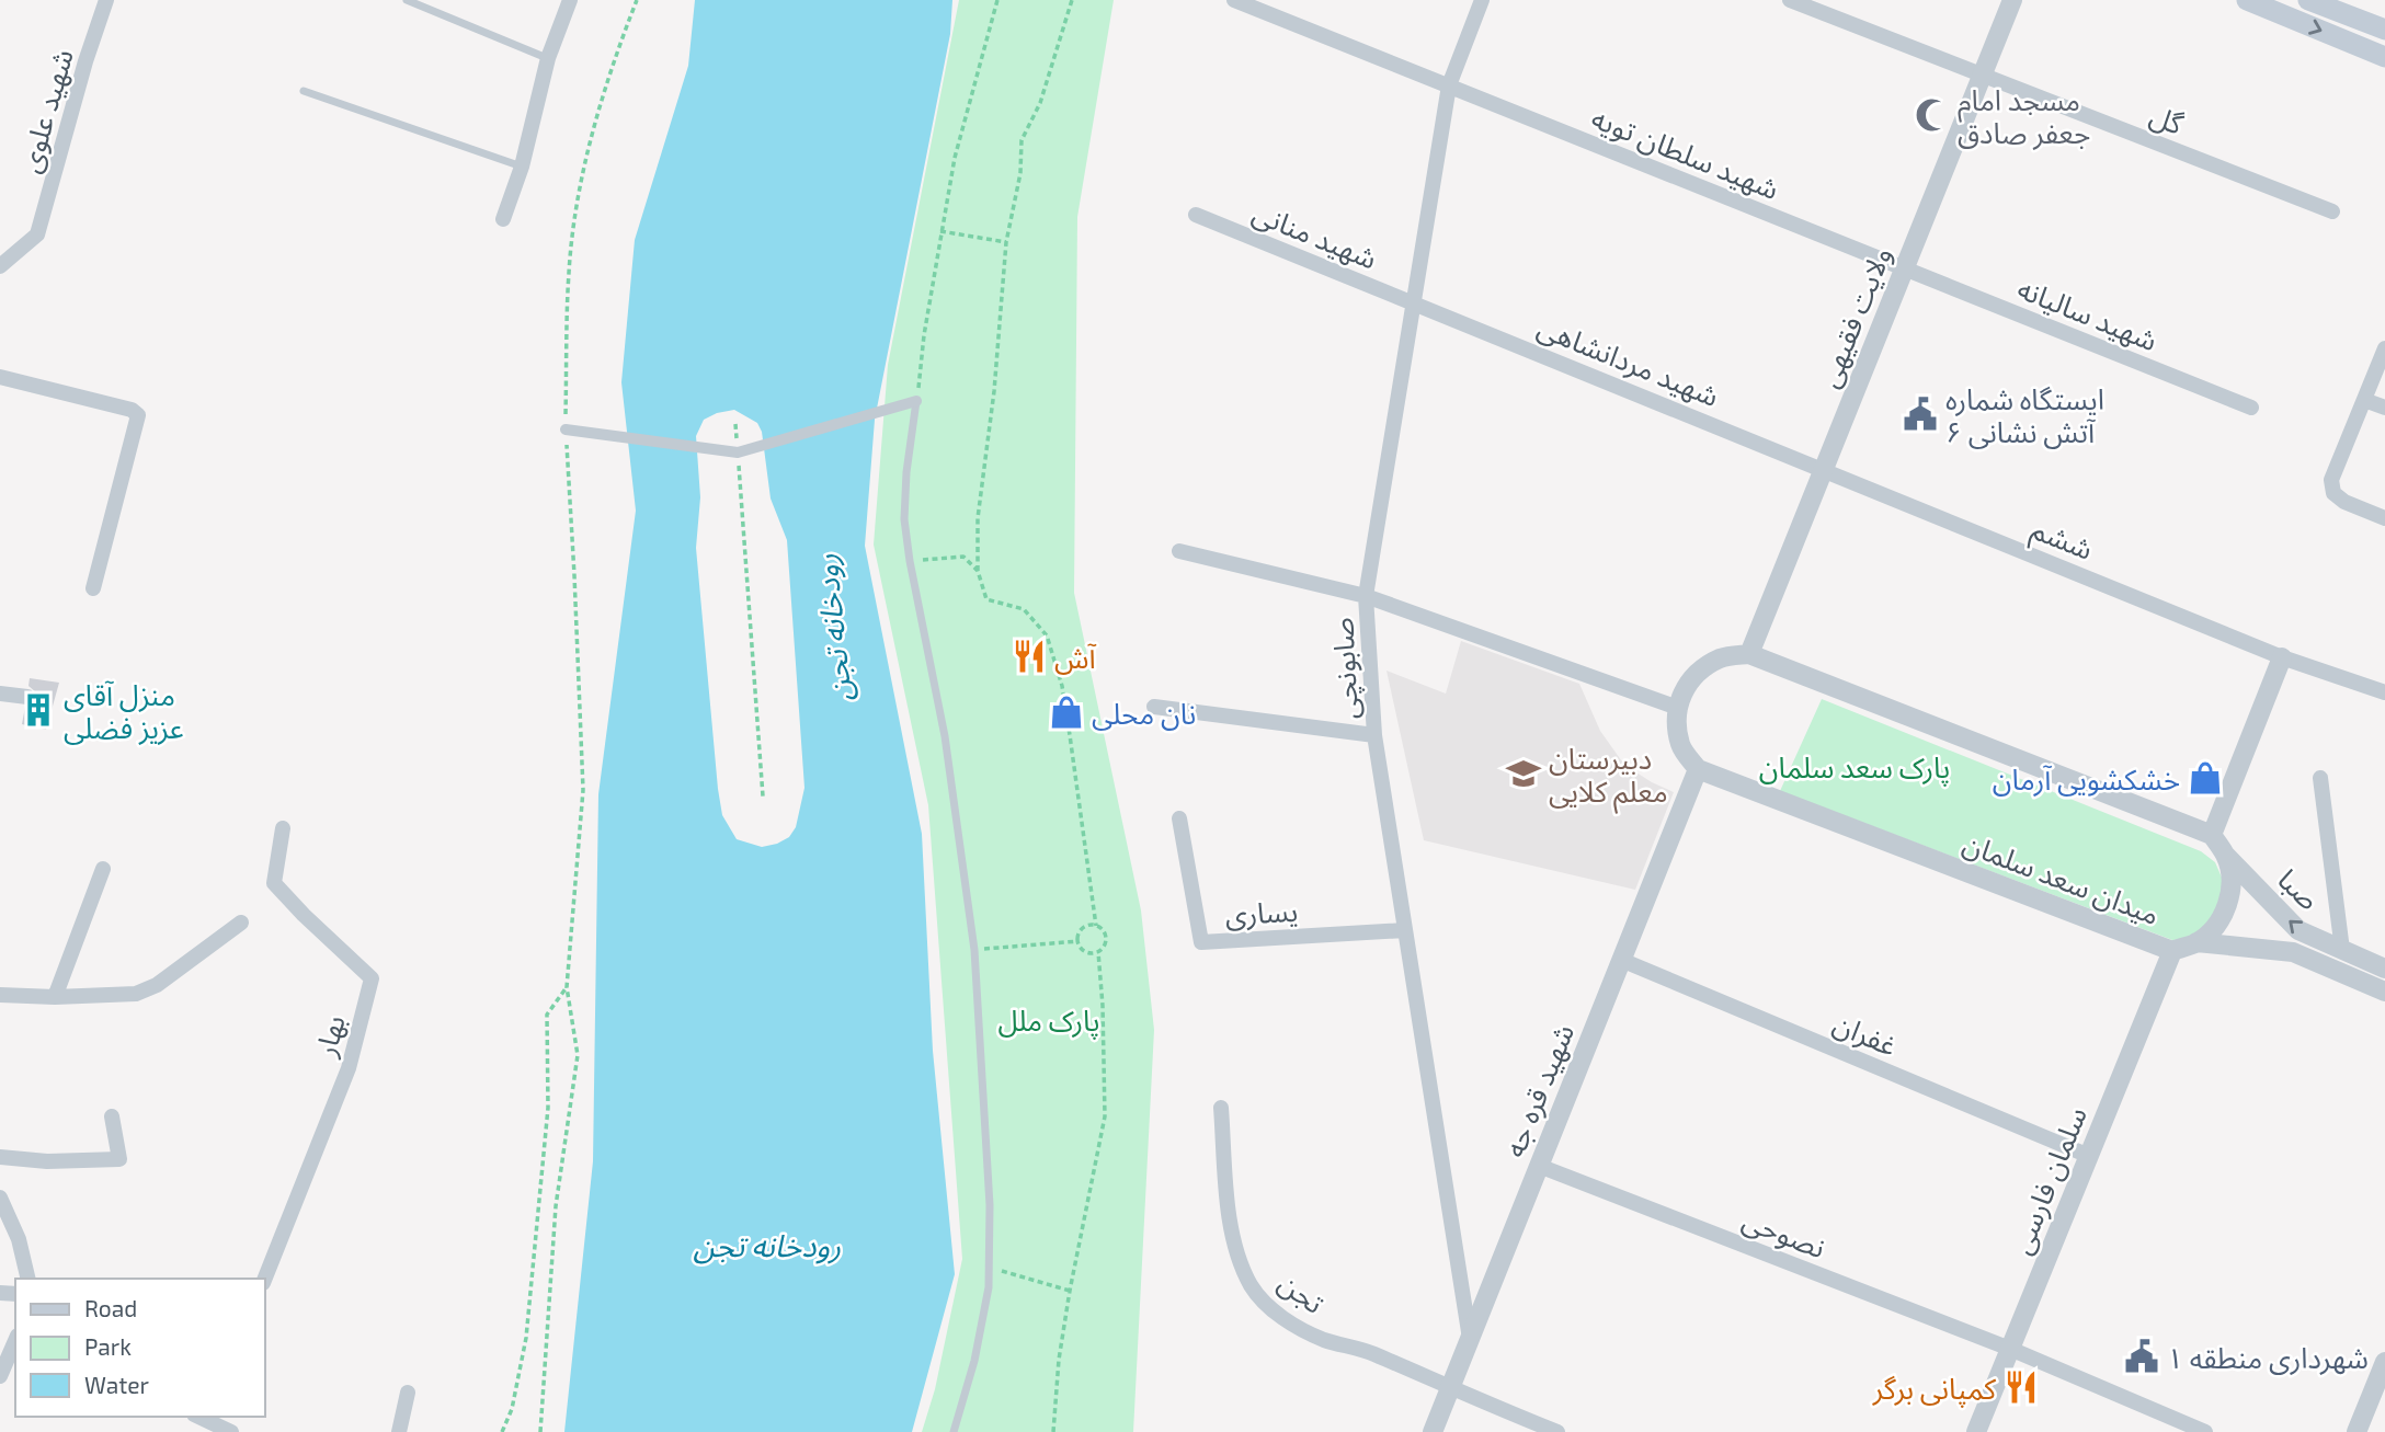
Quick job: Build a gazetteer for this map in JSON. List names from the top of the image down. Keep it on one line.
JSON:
{"streets":{"street":["شهید علوی","گل","شهید سلطان تویه","شهید منانی","شهید سالیانه","ولایت فقیهی","شهید مردانشاهی","ششم","صابونچی","میدان سعد سلمان","صبا","یساری","غفران","بهار","شهید قره جه","سلمان فارسی","نصوحی","تجن"]},"crossings":[["گل","ولایت فقیهی"],["شهید سلطان تویه","شهید سالیانه"],["شهید سلطان تویه","ولایت فقیهی"],["شهید سلطان تویه","صابونچی"],["شهید منانی","شهید مردانشاهی"],["شهید منانی","صابونچی"],["شهید سالیانه","ولایت فقیهی"],["ولایت فقیهی","شهید مردانشاهی"],["ولایت فقیهی","ششم"],["شهید مردانشاهی","ششم"],["شهید مردانشاهی","صابونچی"],["صابونچی","یساری"],["صابونچی","شهید قره جه"],["میدان سعد سلمان","صبا"],["میدان سعد سلمان","شهید قره جه"],["میدان سعد سلمان","سلمان فارسی"],["غفران","شهید قره جه"],["غفران","سلمان فارسی"],["شهید قره جه","نصوحی"],["شهید قره جه","تجن"],["سلمان فارسی","نصوحی"]],"water":["رودخانه تجن"],"parks":["پارک سعد سلمان","پارک ملل"],"places":{"mosque":["مسجد امام جعفر صادق"],"public building":["ایستگاه شماره ۶ آتش نشانی","شهرداری منطقه ۱"],"restaurant":["آش","کمپانی برگر"],"building":["منزل آقای عزیز فضلی"],"shop":["نان محلی","خشکشویی آرمان"],"school or university":["دبیرستان معلم کلایی"]},"legend":["Road","Park","Water"]}
